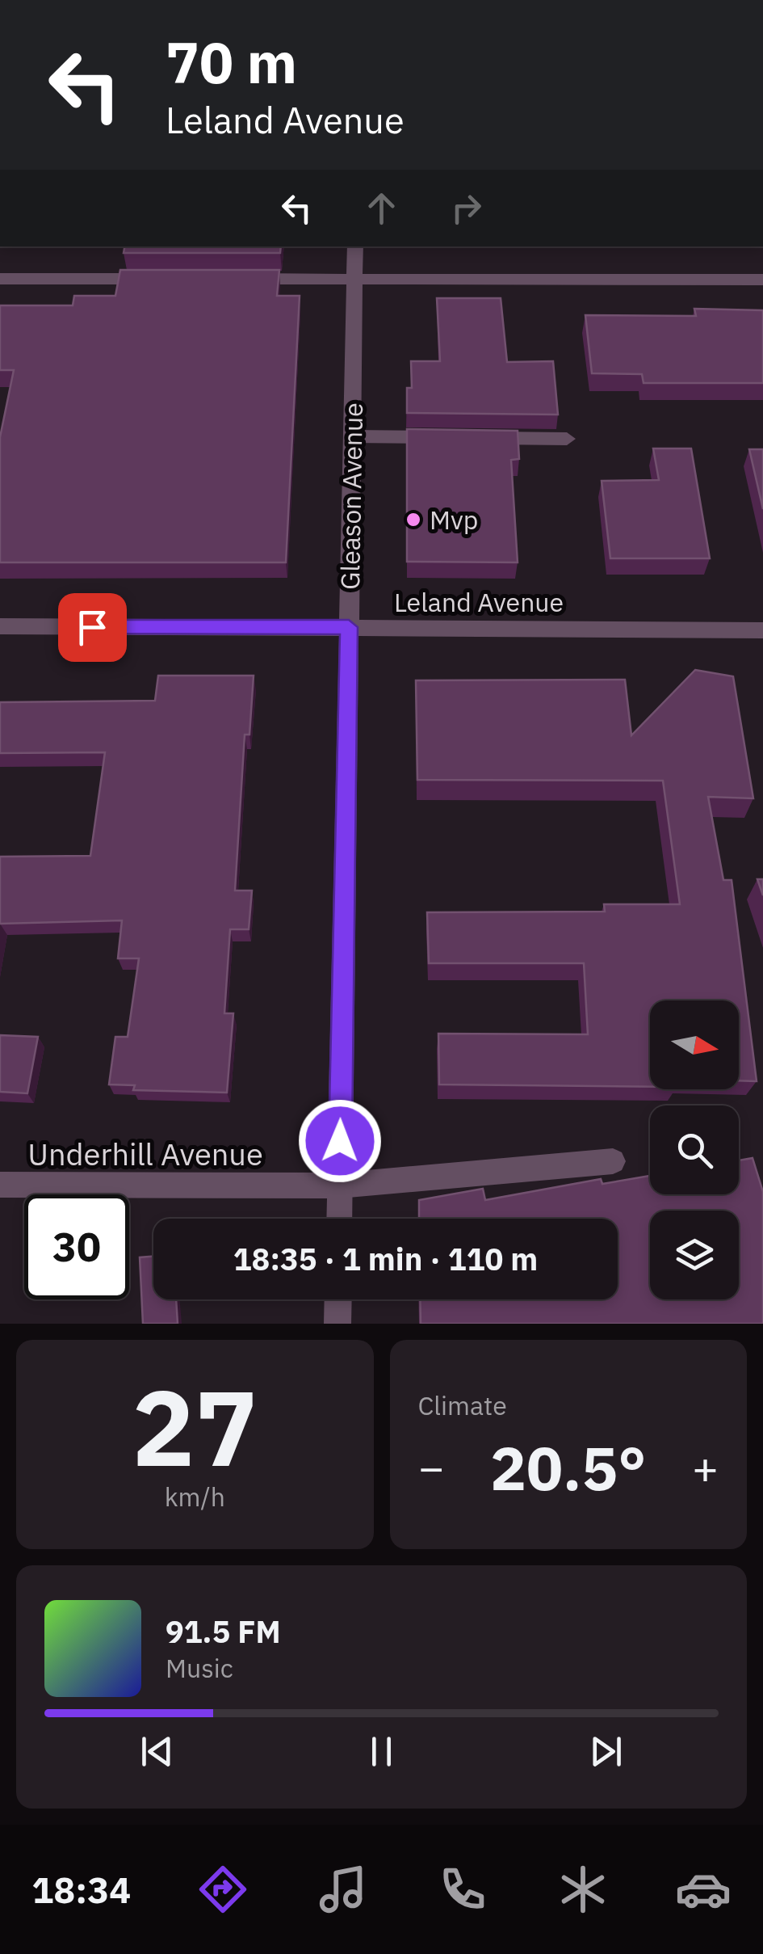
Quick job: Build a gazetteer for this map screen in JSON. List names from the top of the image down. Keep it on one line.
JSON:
{"streets":{"street":["Gleason Avenue","Leland Avenue","Underhill Avenue"]},"crossings":[["Gleason Avenue","Leland Avenue"],["Gleason Avenue","Underhill Avenue"]],"places":["Mvp"],"north":"right","page":{"turn":["70 m","Leland Avenue"],"limit":"30","trip":"18:35 · 1 min · 110 m","tile":[["27","km/h"],"Climate"],"heat":["−","20.5°","+"],"song":["91.5 FM","Music"],"tabs":"18:34"}}
